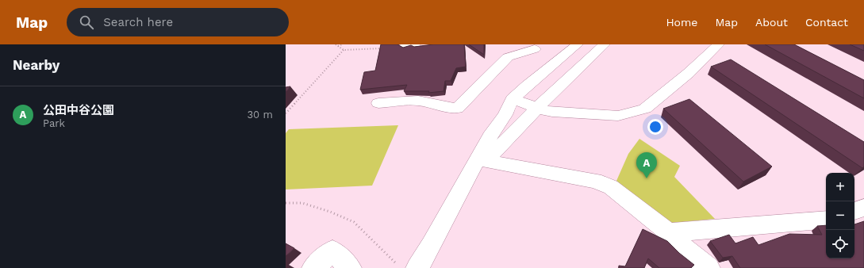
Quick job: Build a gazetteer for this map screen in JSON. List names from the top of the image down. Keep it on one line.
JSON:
{"page":{"header":"Map","search":"Search here","nav":["Home","Map","About","Contact"],"heading":"Nearby","list":[{"mark":"A","name":"公田中谷公園","note":"Park","value":"30 m"}],"pins":"A","map_buttons":["+","−"]}}
